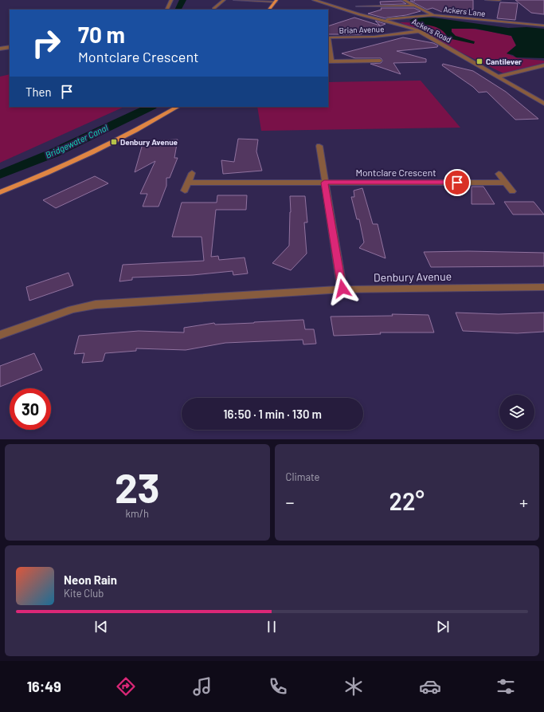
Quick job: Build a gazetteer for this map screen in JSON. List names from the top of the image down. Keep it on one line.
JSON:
{"streets":{"street":["Ackers Lane","Brian Avenue","Ackers Road","Montclare Crescent","Denbury Avenue"]},"crossings":[["Ackers Lane","Ackers Road"],["Brian Avenue","Ackers Road"]],"water":["Bridgewater Canal"],"places":{"transit":["Cantilever","Denbury Avenue"]},"page":{"turn":["70 m","Montclare Crescent"],"then":"Then","limit":"30","trip":"16:50 · 1 min · 130 m","tile":[["23","km/h"],"Climate"],"heat":["−","22°","+"],"song":["Neon Rain","Kite Club"],"tabs":"16:49"}}
